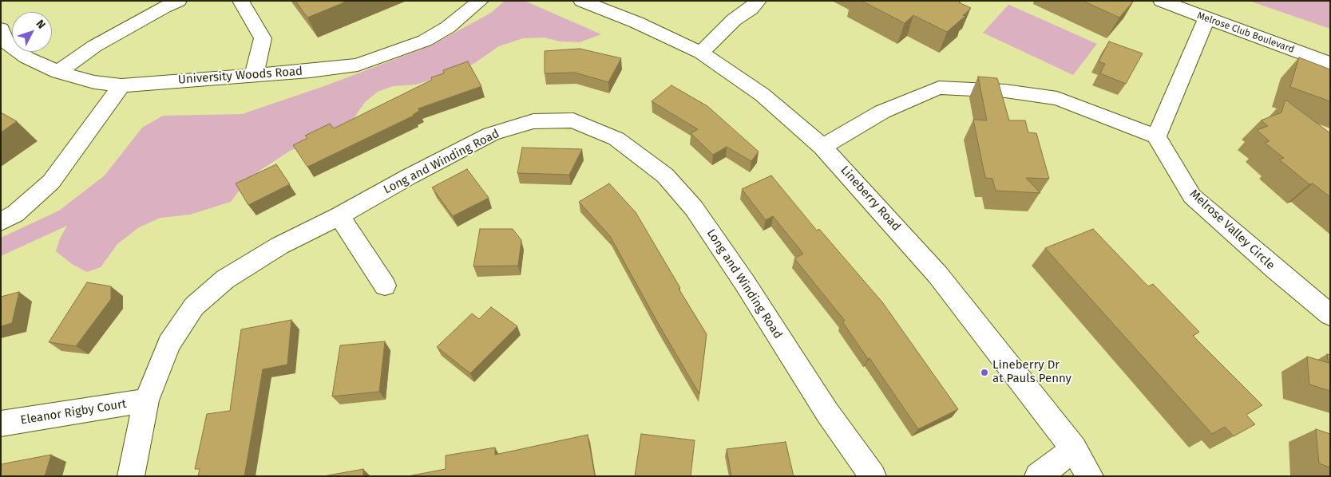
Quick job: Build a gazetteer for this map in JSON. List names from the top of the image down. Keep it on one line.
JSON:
{"streets":{"street":["Melrose Club Boulevard","University Woods Road","Long and Winding Road","Lineberry Road","Melrose Valley Circle","Eleanor Rigby Court"]},"crossings":[["Long and Winding Road","Eleanor Rigby Court"]],"places":["Lineberry Dr at Pauls Penny"],"north":"top right"}
